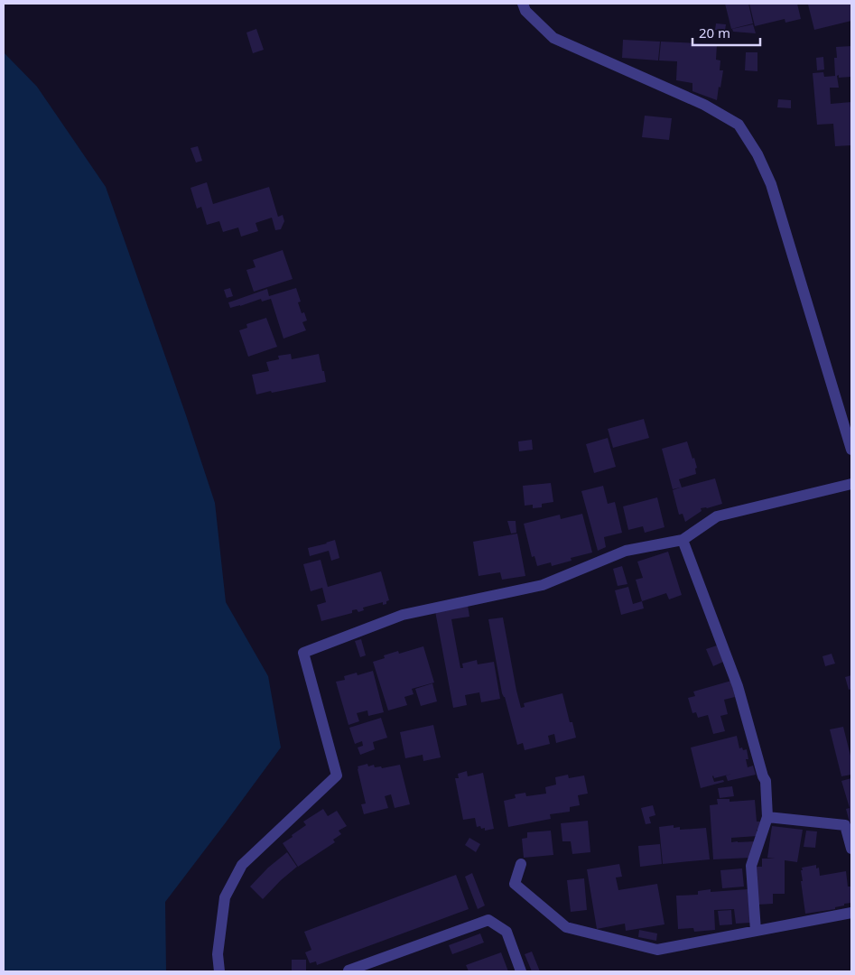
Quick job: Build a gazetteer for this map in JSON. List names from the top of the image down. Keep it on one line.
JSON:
{"scale_bar":"20 m"}
